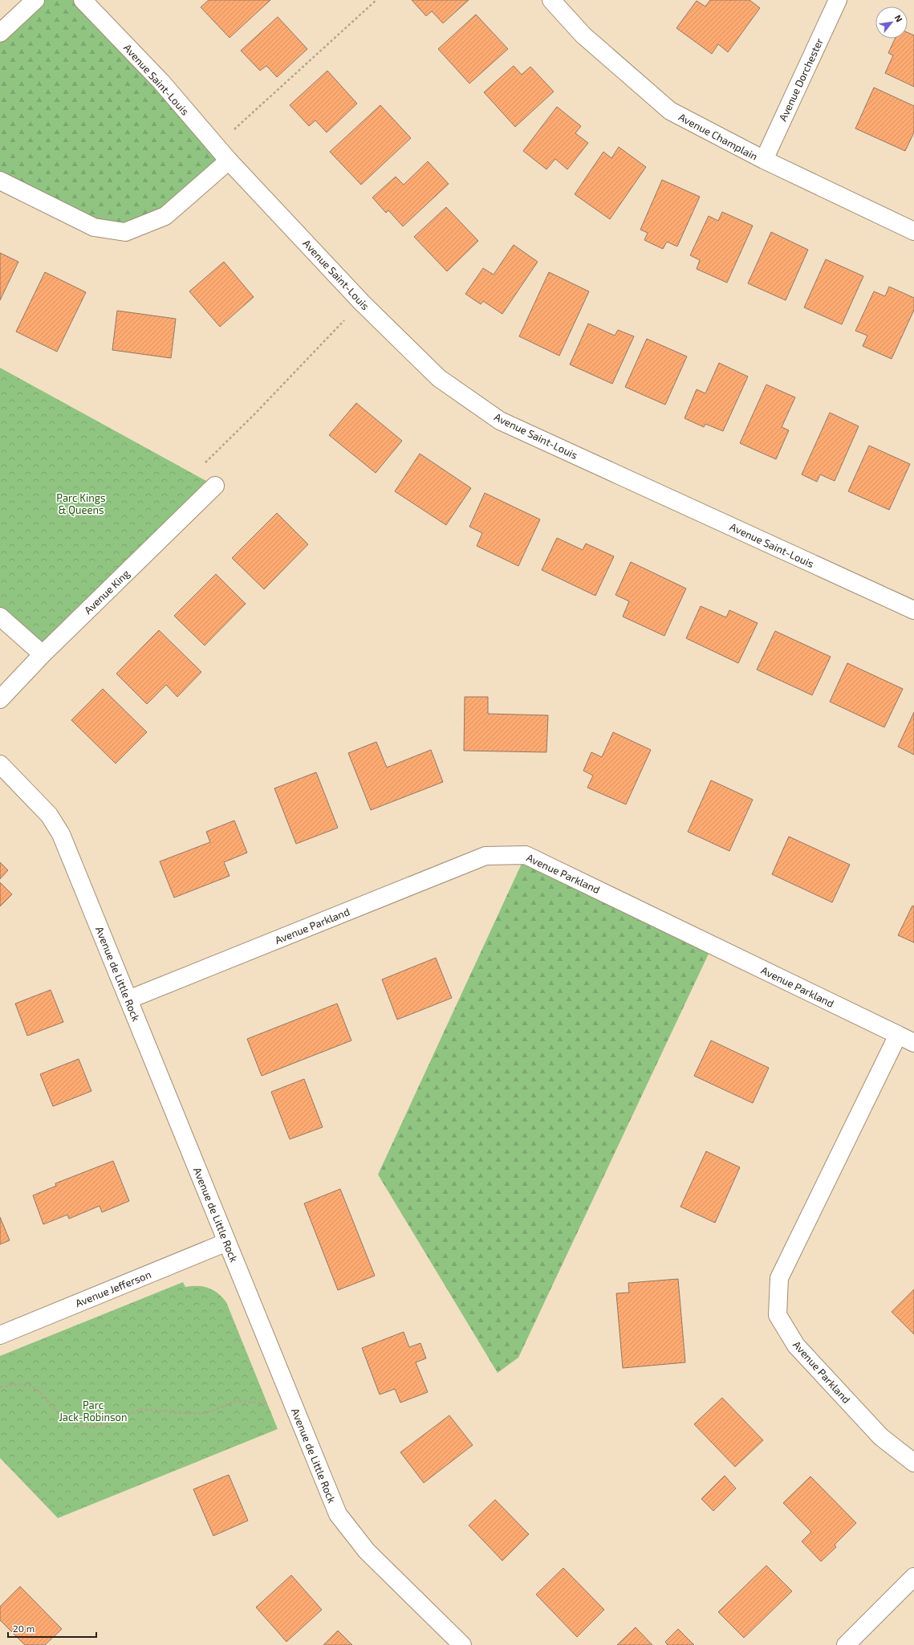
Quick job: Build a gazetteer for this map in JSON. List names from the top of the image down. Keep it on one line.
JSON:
{"streets":{"street":["Avenue Saint-Louis","Avenue Dorchester","Avenue Champlain","Avenue King","Avenue Parkland","Avenue de Little Rock","Avenue Jefferson"]},"crossings":[["Avenue Dorchester","Avenue Champlain"],["Avenue Parkland","Avenue de Little Rock"],["Avenue de Little Rock","Avenue Jefferson"]],"parks":["Parc Kings & Queens","Parc Jack-Robinson"],"scale_bar":"20 m","north":"top right"}
